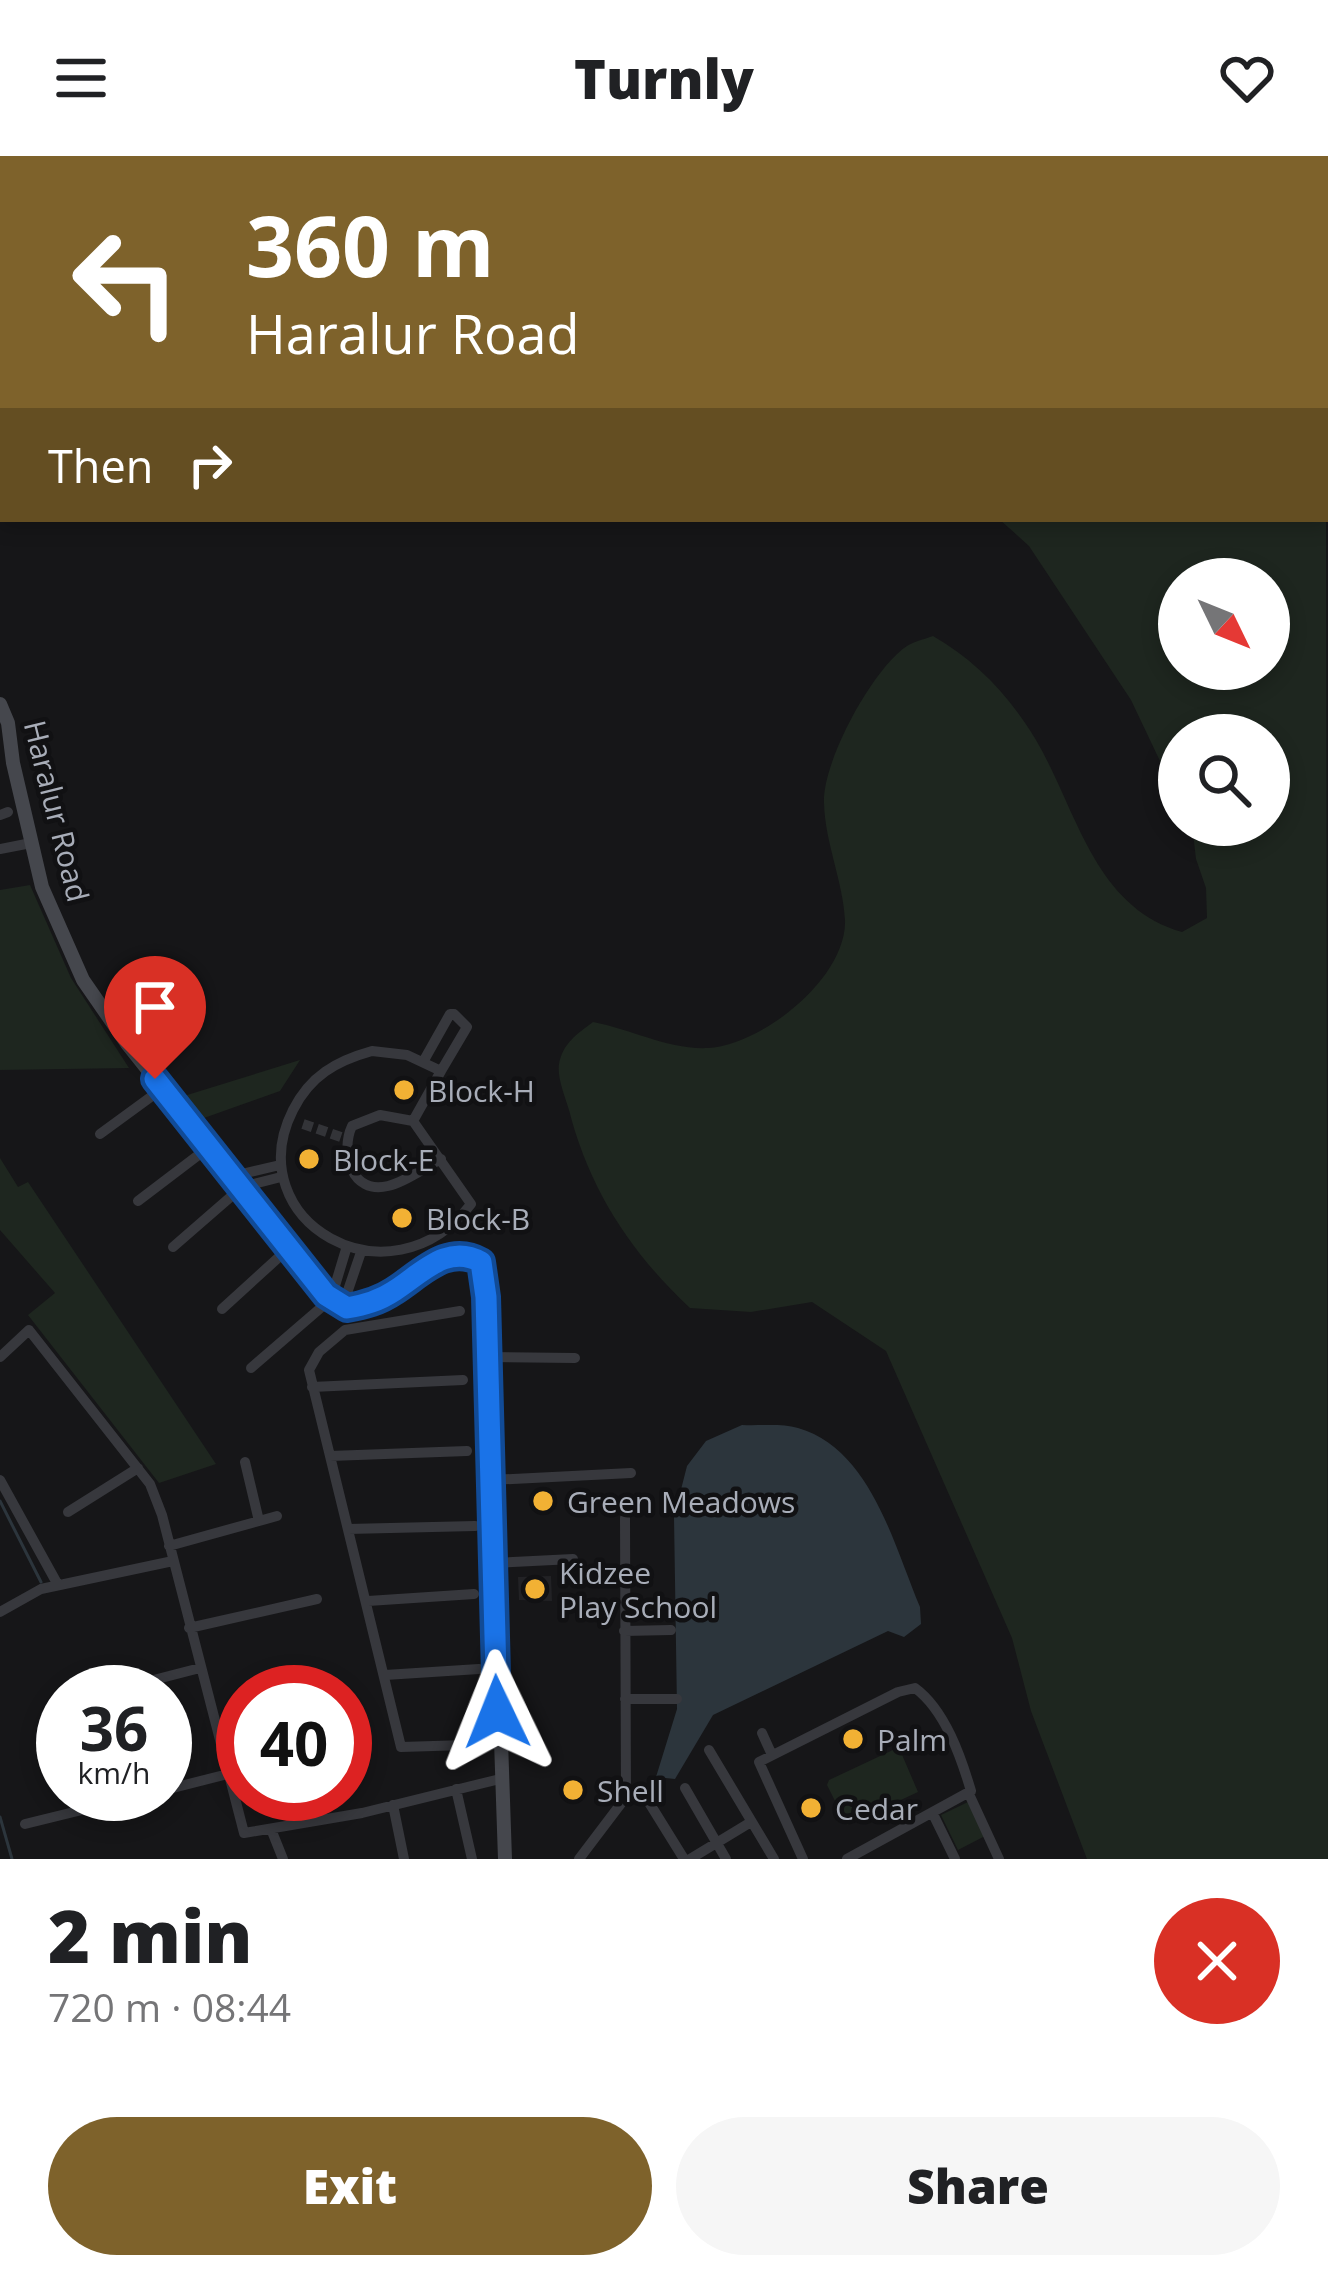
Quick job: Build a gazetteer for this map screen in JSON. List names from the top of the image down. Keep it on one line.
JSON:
{"streets":{"street":["Haralur Road"]},"places":["Block-H","Block-E","Block-B","Green Meadows","Kidzee Play School","Palm","Shell","Cedar"],"north":"bottom right","page":{"header":"Turnly","turn":["360 m","Haralur Road"],"then":"Then","speed":"36 km/h","limit":"40","heading":["2 min","720 m · 08:44"],"buttons":["Exit","Share"]}}
